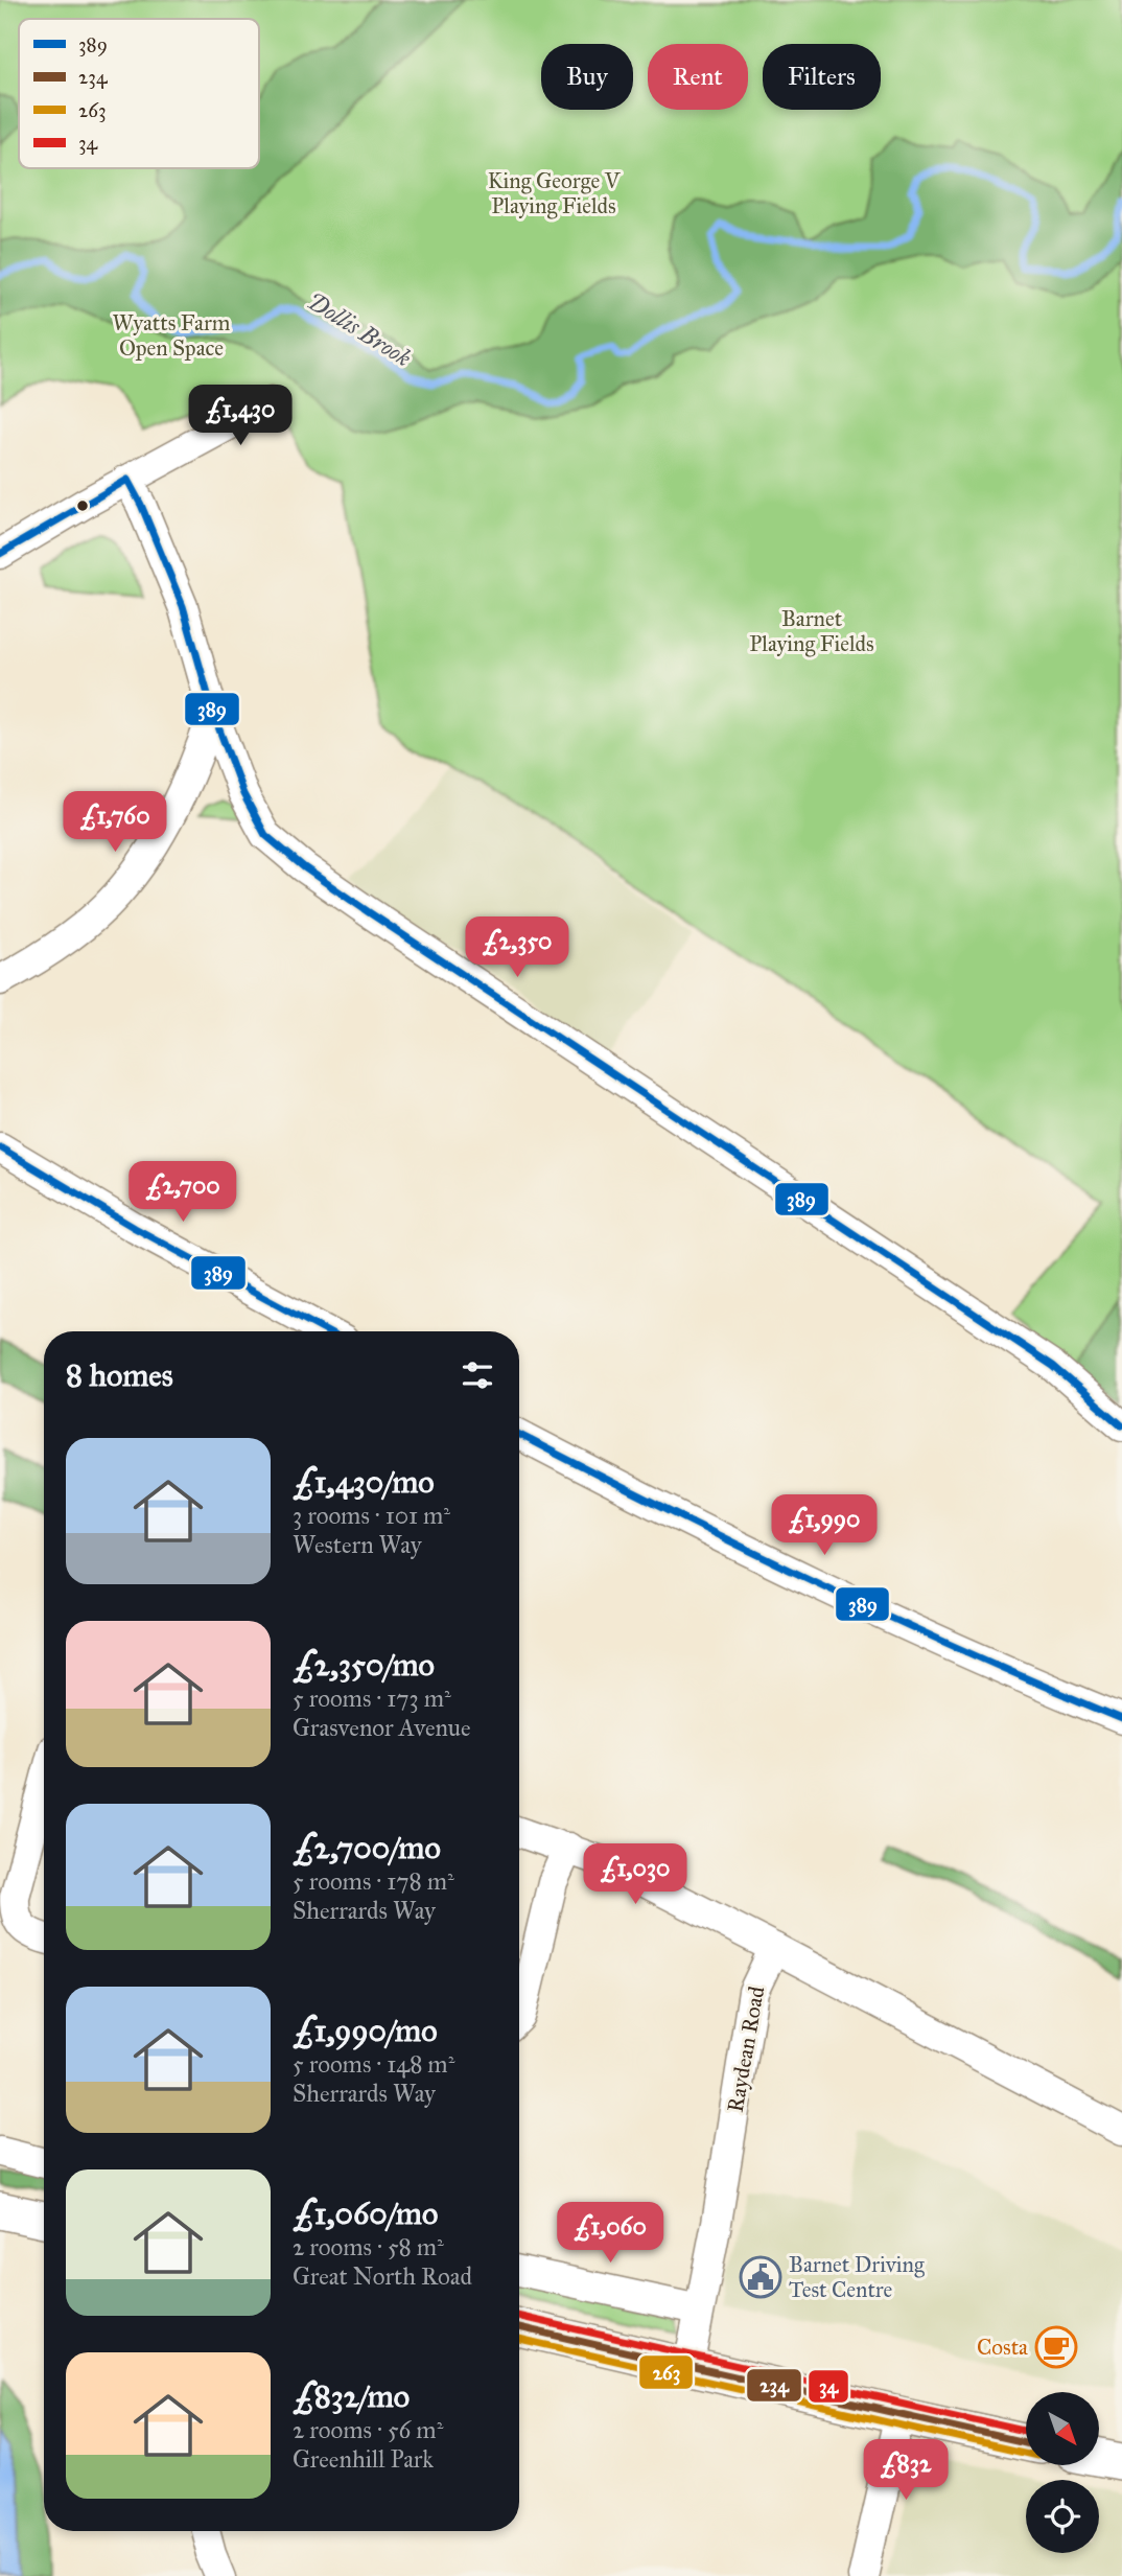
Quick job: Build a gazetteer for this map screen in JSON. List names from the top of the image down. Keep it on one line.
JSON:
{"streets":{"street":["Raydean Road"]},"water":["Dollis Brook"],"parks":["King George V Playing Fields","Wyatts Farm Open Space","Barnet Playing Fields"],"places":{"public building":["Barnet Driving Test Centre"],"cafe":["Costa"]},"lines":["transit line 389","transit line 34","transit line 234","transit line 263"],"legend":["389","234","263","34"],"north":"bottom right","page":{"chip":["Buy","Rent","Filters"],"price":["£1,430","£1,760","£2,350","£2,700","£1,990","£1,030","£1,060","£832"],"heading":"8 homes","list":[{"name":"£1,430/mo","note":"3 rooms · 101 m² · Western Way"},{"name":"£2,350/mo","note":"5 rooms · 173 m² · Grasvenor Avenue"},{"name":"£2,700/mo","note":"5 rooms · 178 m² · Sherrards Way"},{"name":"£1,990/mo","note":"5 rooms · 148 m² · Sherrards Way"},{"name":"£1,060/mo","note":"2 rooms · 58 m² · Great North Road"},{"name":"£832/mo","note":"2 rooms · 56 m² · Greenhill Park"}]}}
